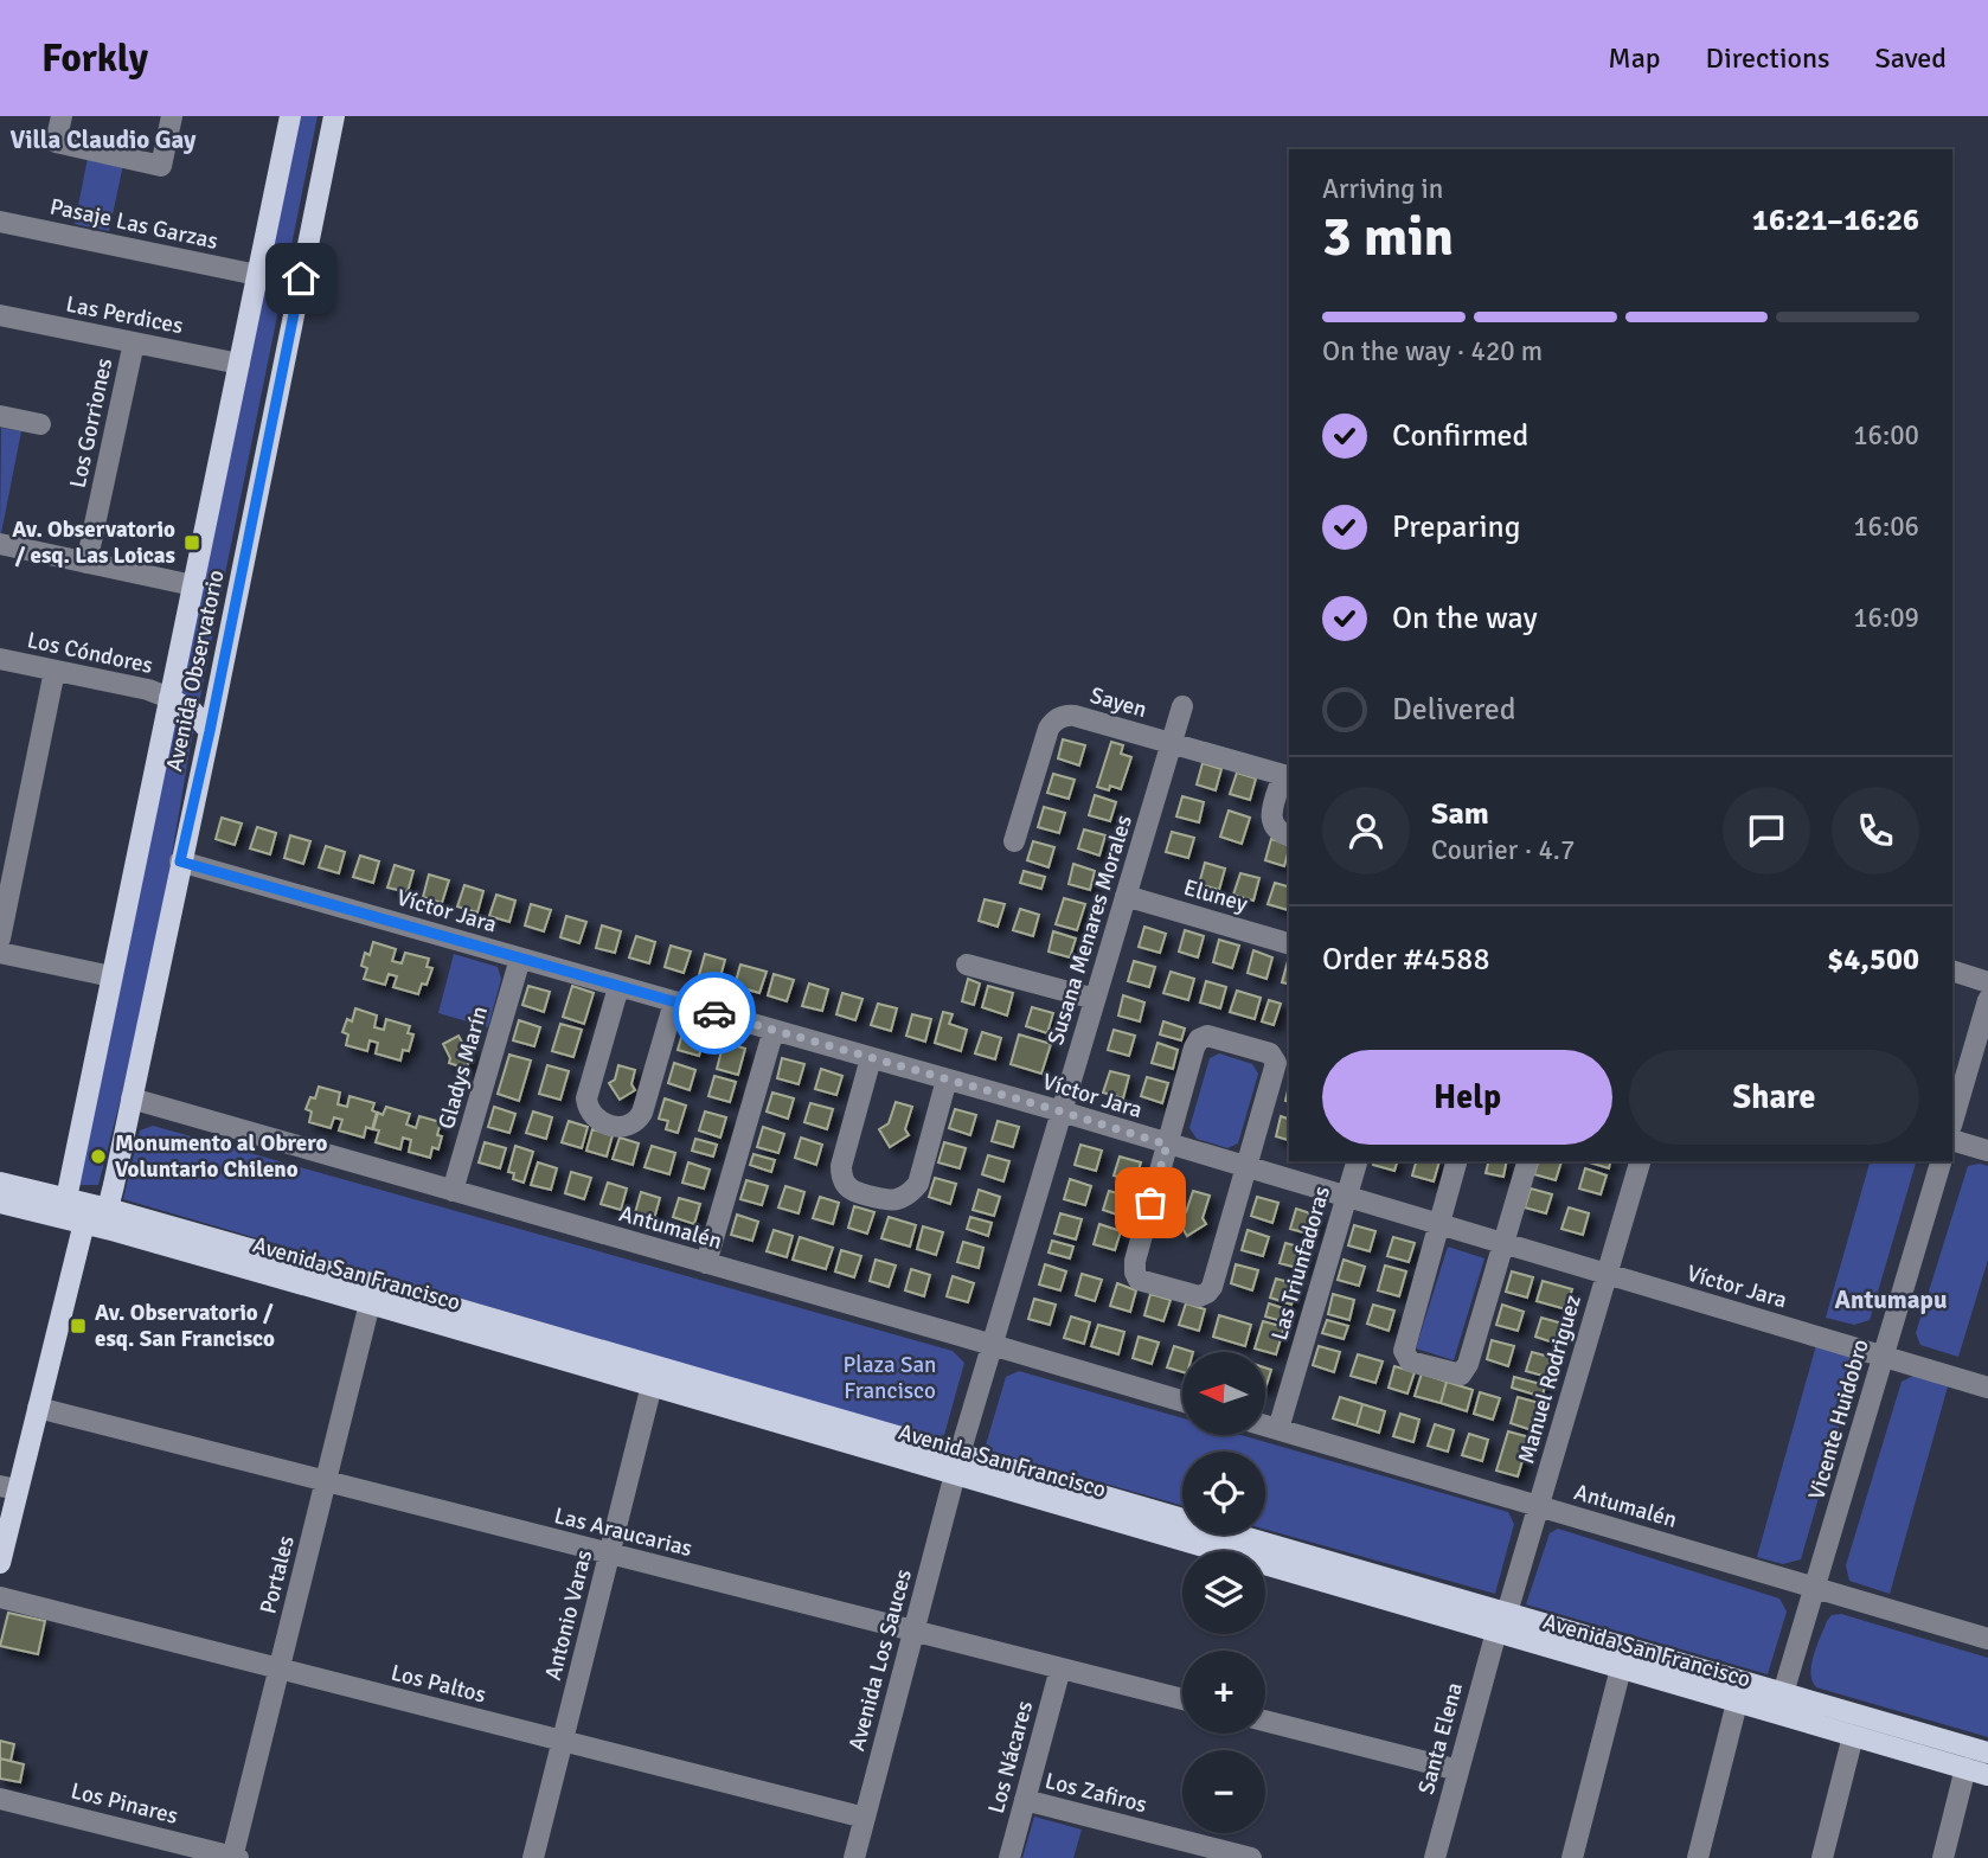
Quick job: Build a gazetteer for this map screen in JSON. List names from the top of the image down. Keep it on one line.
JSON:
{"streets":{"main road":["Avenida Observatorio","Avenida San Francisco"],"street":["Pasaje Las Garzas","Las Perdices","Los Gorriones","Los Cóndores","Sayen","Eluney","Víctor Jara","Susana Menares Morales","Gladys Marín","Antumalén","Las Triunfadoras","Manuel Rodriguez","Vicente Huidobro","Las Araucarias","Portales","Antonio Varas","Avenida Los Sauces","Los Paltos","Santa Elena","Los Nácares","Los Zafiros","Los Pinares"]},"crossings":[["Pasaje Las Garzas","Avenida Observatorio"],["Las Perdices","Los Gorriones"],["Las Perdices","Avenida Observatorio"],["Los Cóndores","Avenida Observatorio"],["Avenida Observatorio","Víctor Jara"],["Avenida Observatorio","Antumalén"],["Avenida Observatorio","Avenida San Francisco"],["Sayen","Susana Menares Morales"],["Eluney","Susana Menares Morales"],["Víctor Jara","Susana Menares Morales"],["Víctor Jara","Gladys Marín"],["Víctor Jara","Las Triunfadoras"],["Víctor Jara","Manuel Rodriguez"],["Víctor Jara","Vicente Huidobro"],["Susana Menares Morales","Antumalén"],["Susana Menares Morales","Avenida San Francisco"],["Susana Menares Morales","Avenida Los Sauces"],["Gladys Marín","Antumalén"],["Antumalén","Las Triunfadoras"],["Antumalén","Manuel Rodriguez"],["Antumalén","Vicente Huidobro"],["Avenida San Francisco","Manuel Rodriguez"],["Avenida San Francisco","Vicente Huidobro"],["Avenida San Francisco","Portales"],["Avenida San Francisco","Antonio Varas"],["Avenida San Francisco","Avenida Los Sauces"],["Avenida San Francisco","Santa Elena"],["Las Araucarias","Portales"],["Las Araucarias","Antonio Varas"],["Las Araucarias","Avenida Los Sauces"],["Las Araucarias","Los Nácares"],["Portales","Los Paltos"],["Portales","Los Pinares"],["Antonio Varas","Los Paltos"],["Avenida Los Sauces","Los Paltos"],["Los Nácares","Los Zafiros"]],"districts":["Villa Claudio Gay","Antumapu"],"parks":["Plaza San Francisco"],"places":{"transit":["Av. Observatorio / esq. Las Loicas","Av. Observatorio / esq. San Francisco"],"other":["Monumento al Obrero Voluntario Chileno"]},"north":"left","page":{"header":"Forkly","nav":["Map","Directions","Saved"],"heading":["3 min","Arriving in","16:21–16:26"],"panel":["Sam","Courier · 4.7","Order #4588","$4,500"],"bar":"On the way · 420 m","list":[["Confirmed","16:00"],["Preparing","16:06"],["On the way","16:09"],"Delivered"],"buttons":["Help","Share"],"map_buttons":["+","−"]}}
